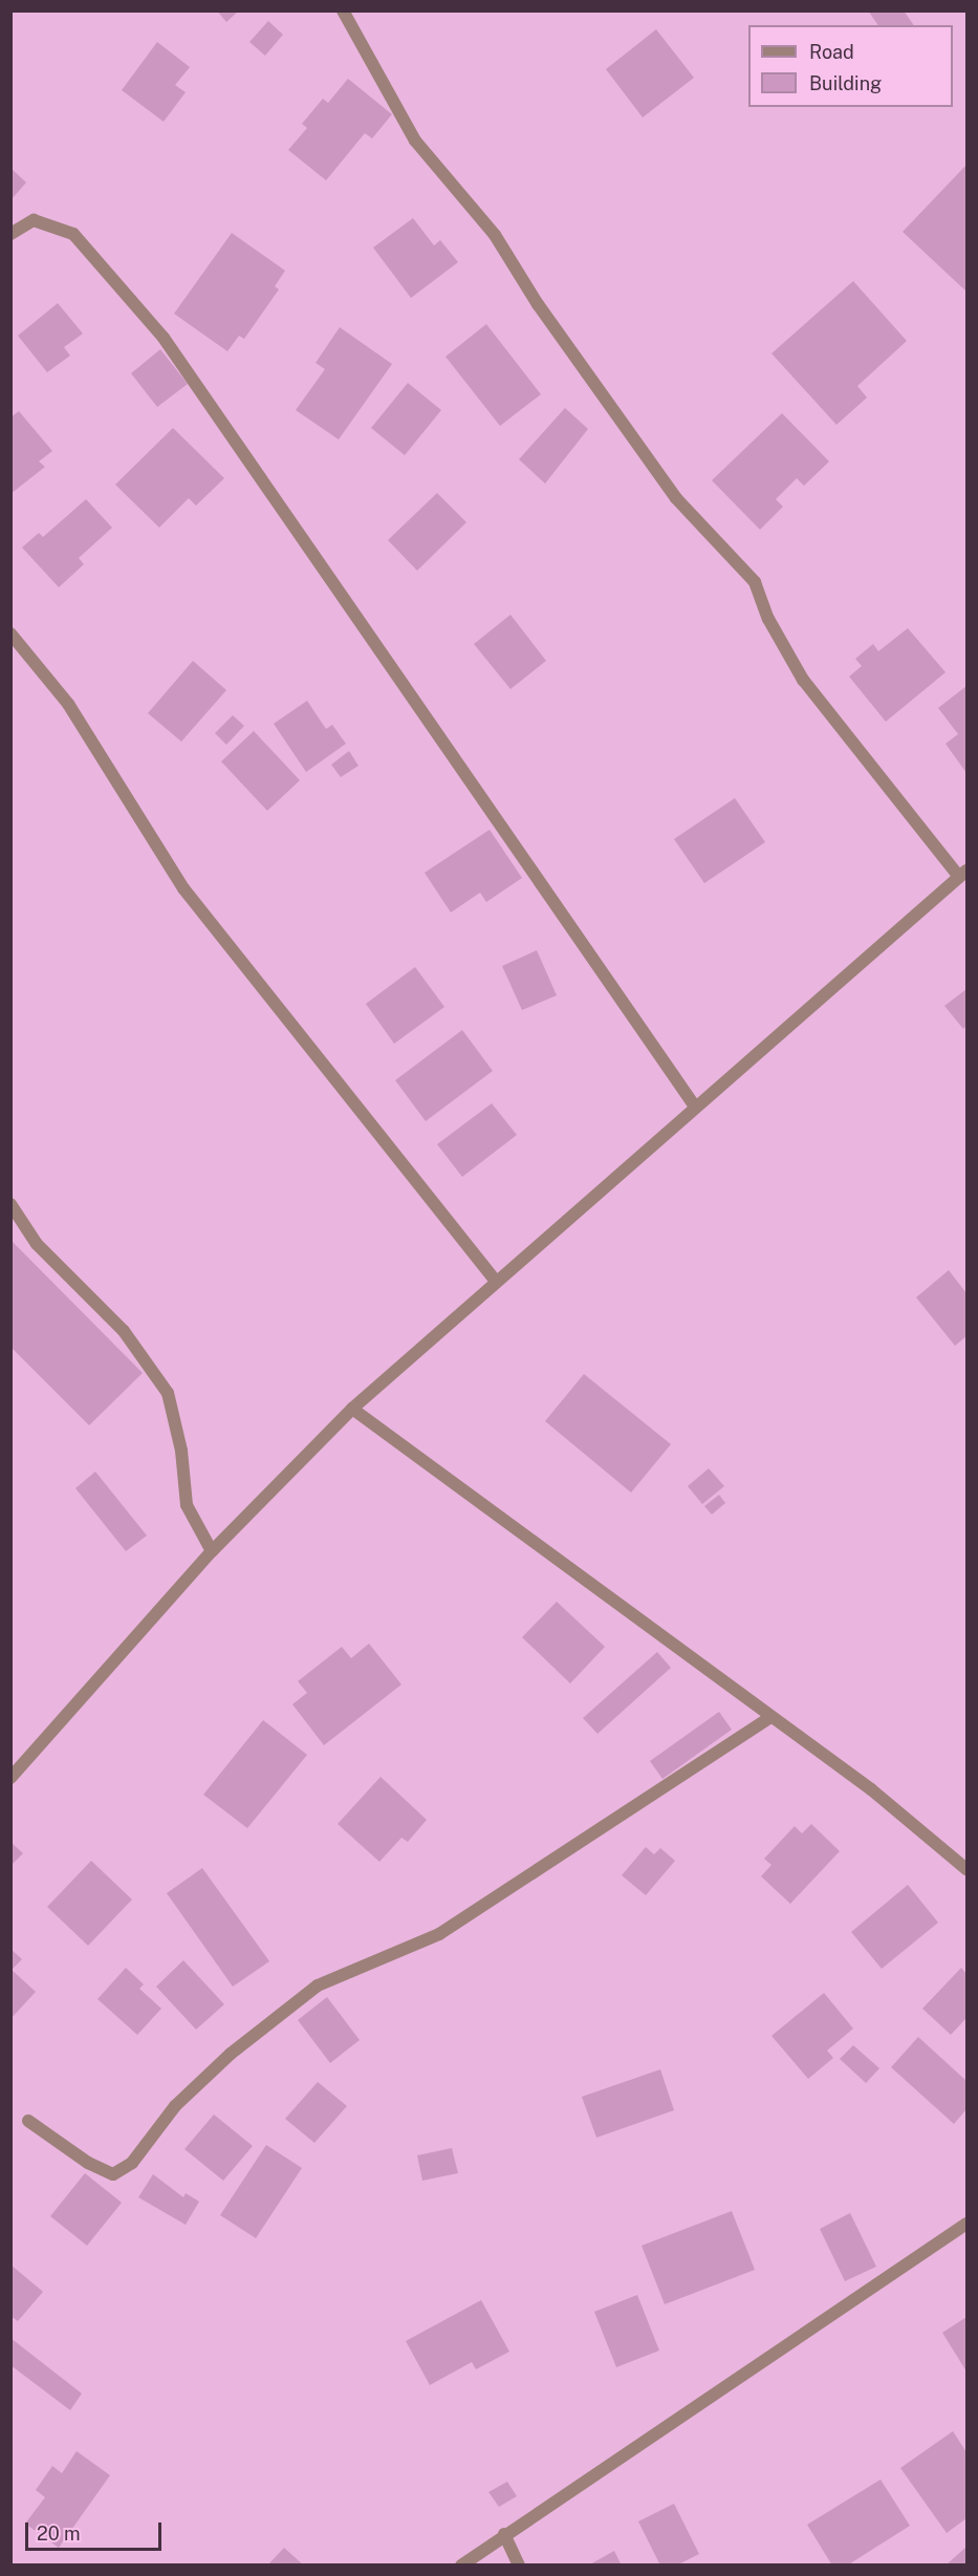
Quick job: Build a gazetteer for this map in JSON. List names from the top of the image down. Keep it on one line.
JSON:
{"legend":["Road","Building"],"scale_bar":"20 m"}
